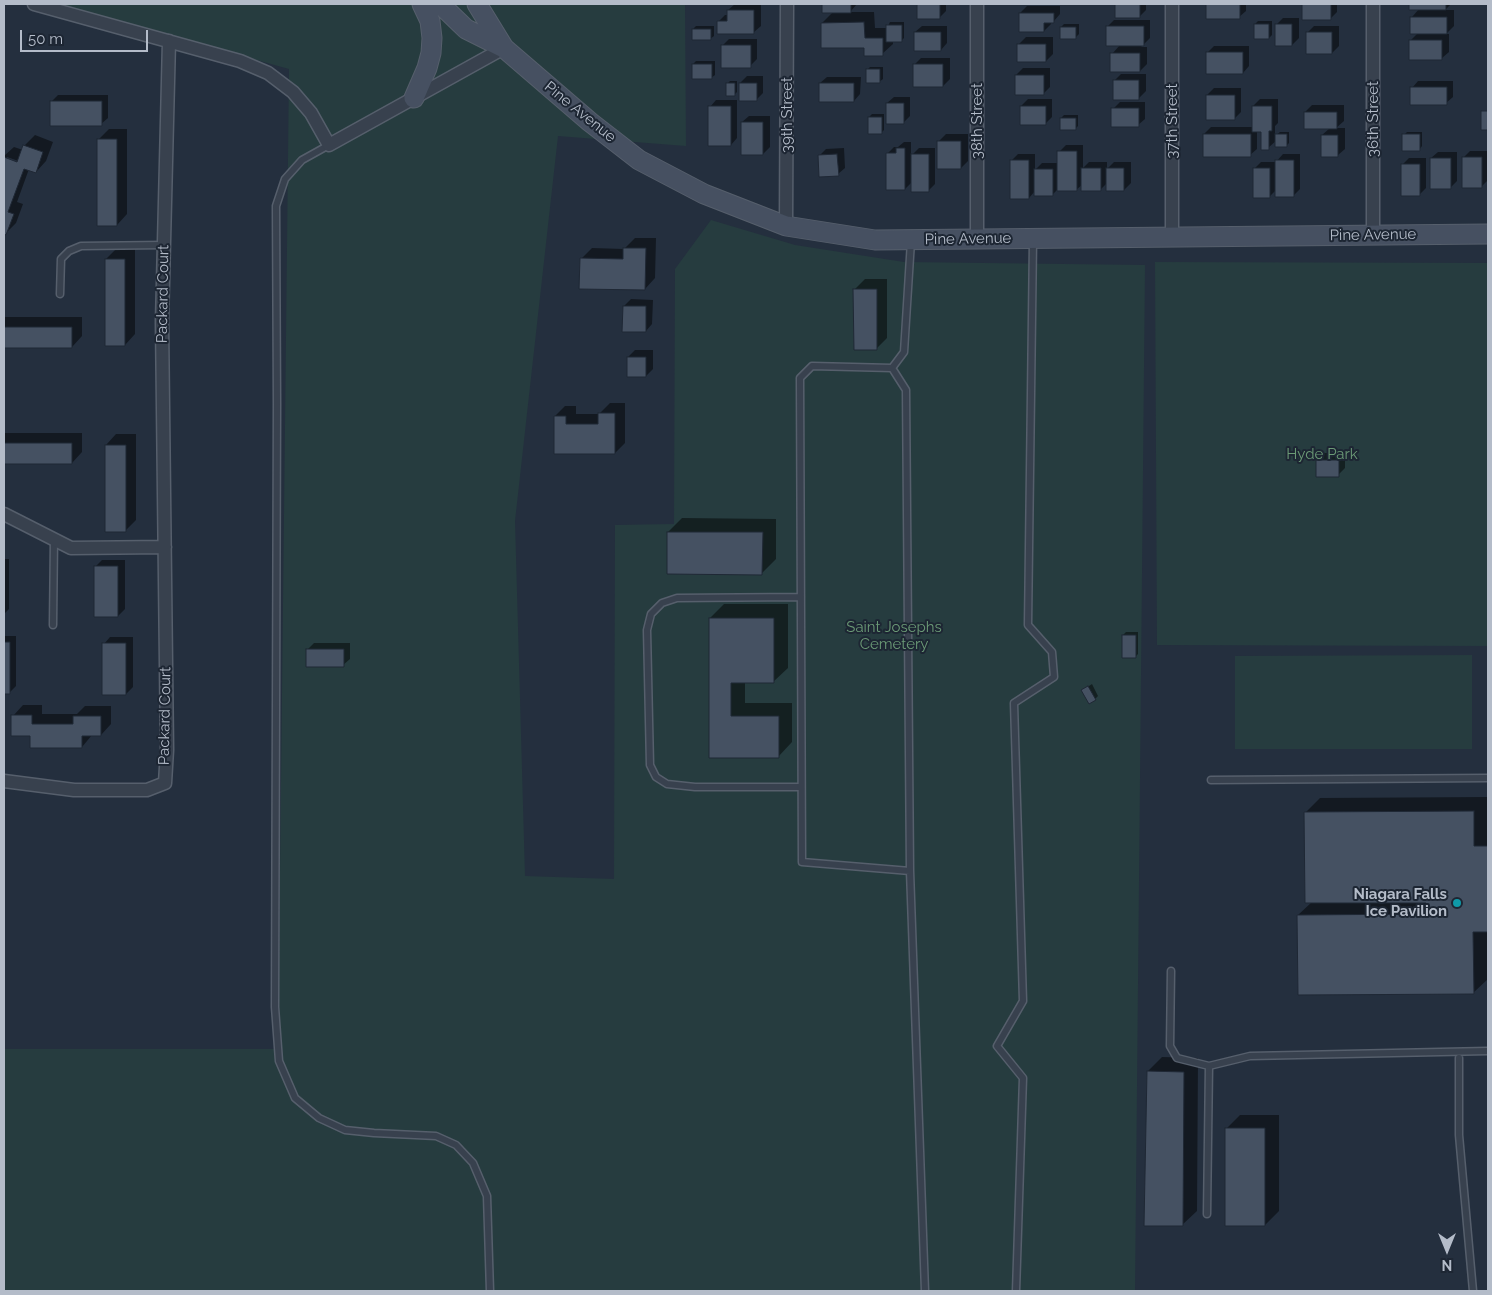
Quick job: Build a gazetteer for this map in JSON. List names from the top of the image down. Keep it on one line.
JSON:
{"streets":{"main road":["Pine Avenue"],"street":["39th Street","36th Street","38th Street","37th Street","Packard Court"]},"crossings":[["Pine Avenue","39th Street"],["Pine Avenue","36th Street"],["Pine Avenue","38th Street"],["Pine Avenue","37th Street"]],"parks":["Hyde Park","Saint Josephs Cemetery"],"places":["Niagara Falls Ice Pavilion"],"scale_bar":"50 m","north":"bottom"}
